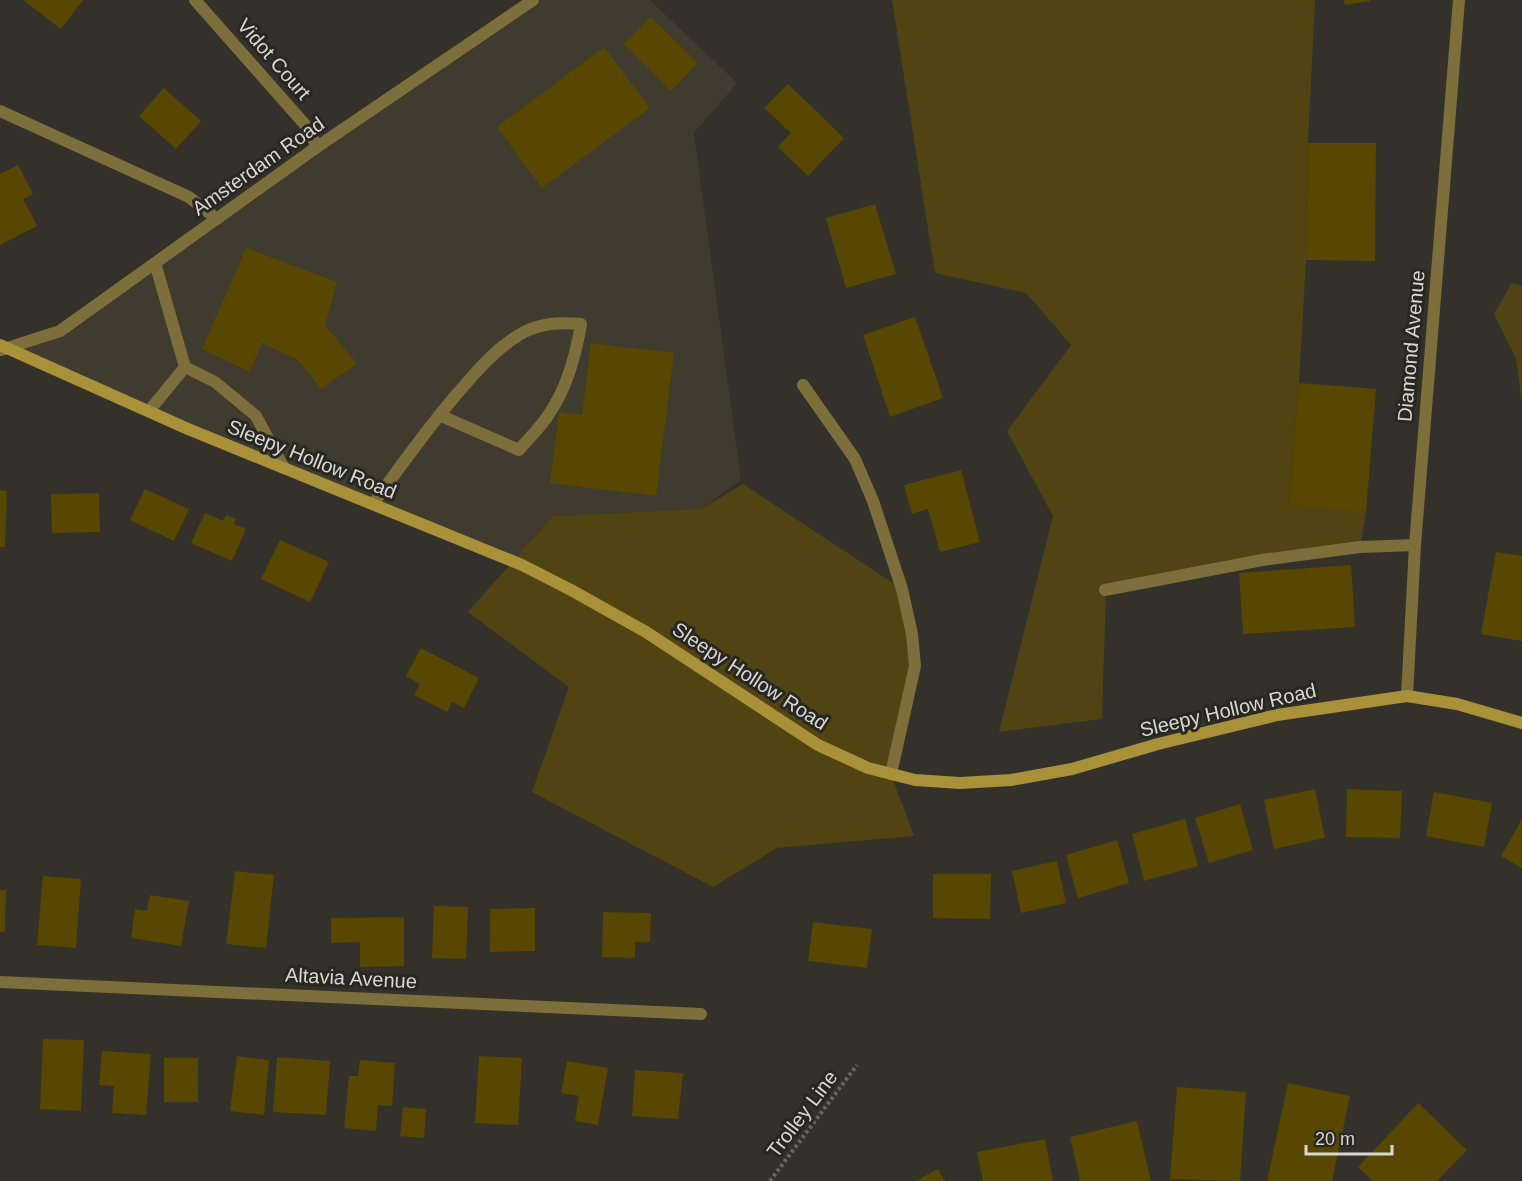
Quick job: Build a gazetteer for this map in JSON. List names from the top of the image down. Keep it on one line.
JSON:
{"streets":{"main road":["Sleepy Hollow Road"],"street":["Vidot Court","Amsterdam Road","Diamond Avenue","Altavia Avenue"],"path":["Trolley Line"]},"crossings":[["Vidot Court","Amsterdam Road"],["Amsterdam Road","Sleepy Hollow Road"],["Diamond Avenue","Sleepy Hollow Road"]],"scale_bar":"20 m"}
